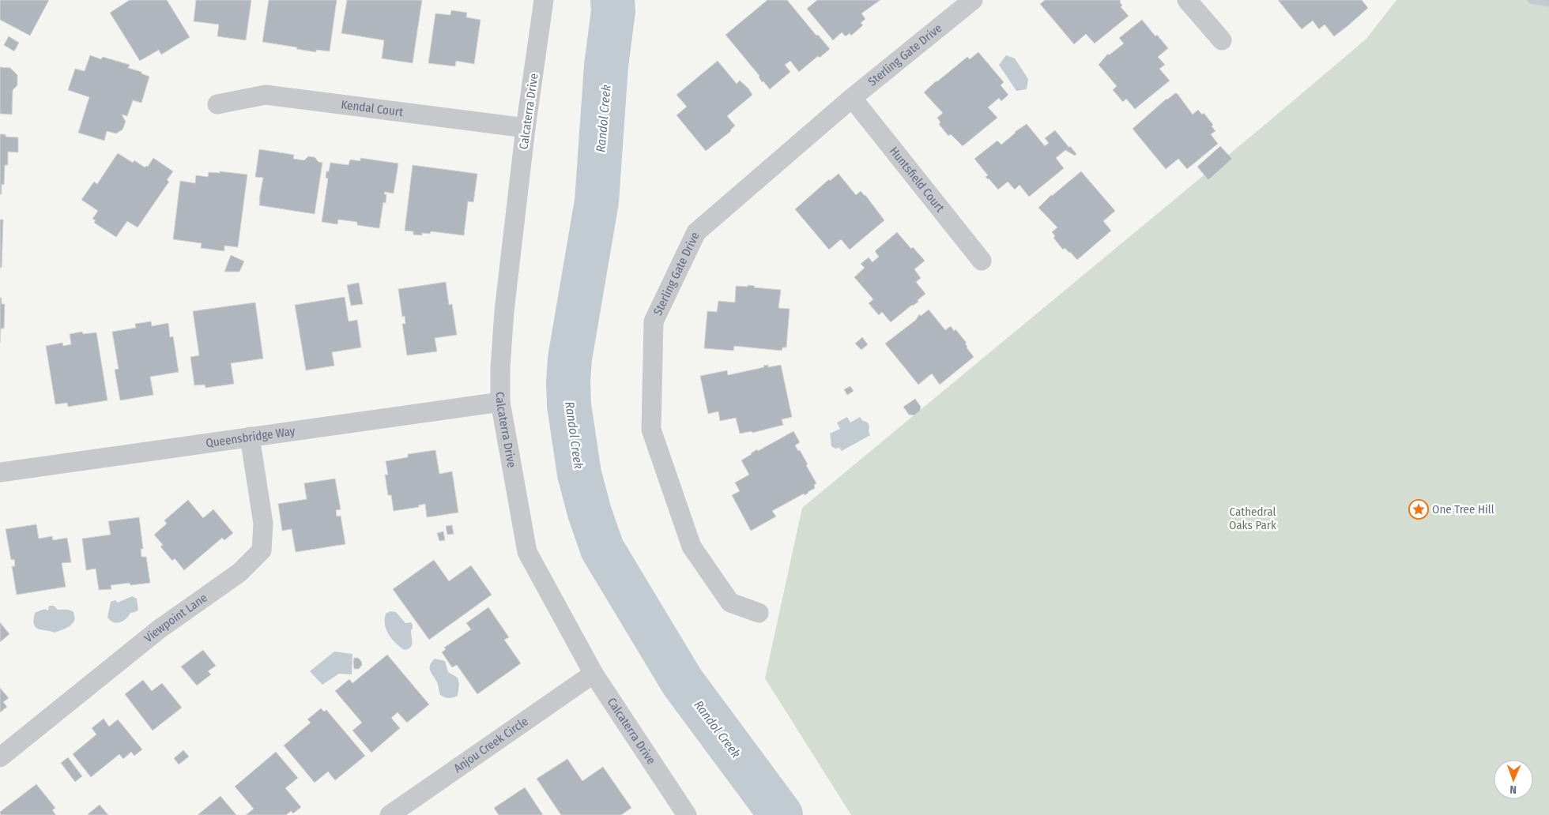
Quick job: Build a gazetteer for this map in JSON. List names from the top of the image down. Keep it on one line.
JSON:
{"streets":{"street":["Sterling Gate Drive","Kendal Court","Calcaterra Drive","Huntsfield Court","Queensbridge Way","Viewpoint Lane","Anjou Creek Circle"]},"crossings":[["Sterling Gate Drive","Huntsfield Court"],["Kendal Court","Calcaterra Drive"],["Calcaterra Drive","Queensbridge Way"],["Calcaterra Drive","Anjou Creek Circle"],["Queensbridge Way","Viewpoint Lane"]],"water":["Randol Creek"],"parks":["Cathedral Oaks Park"],"places":{"place":["One Tree Hill"]},"north":"bottom"}
